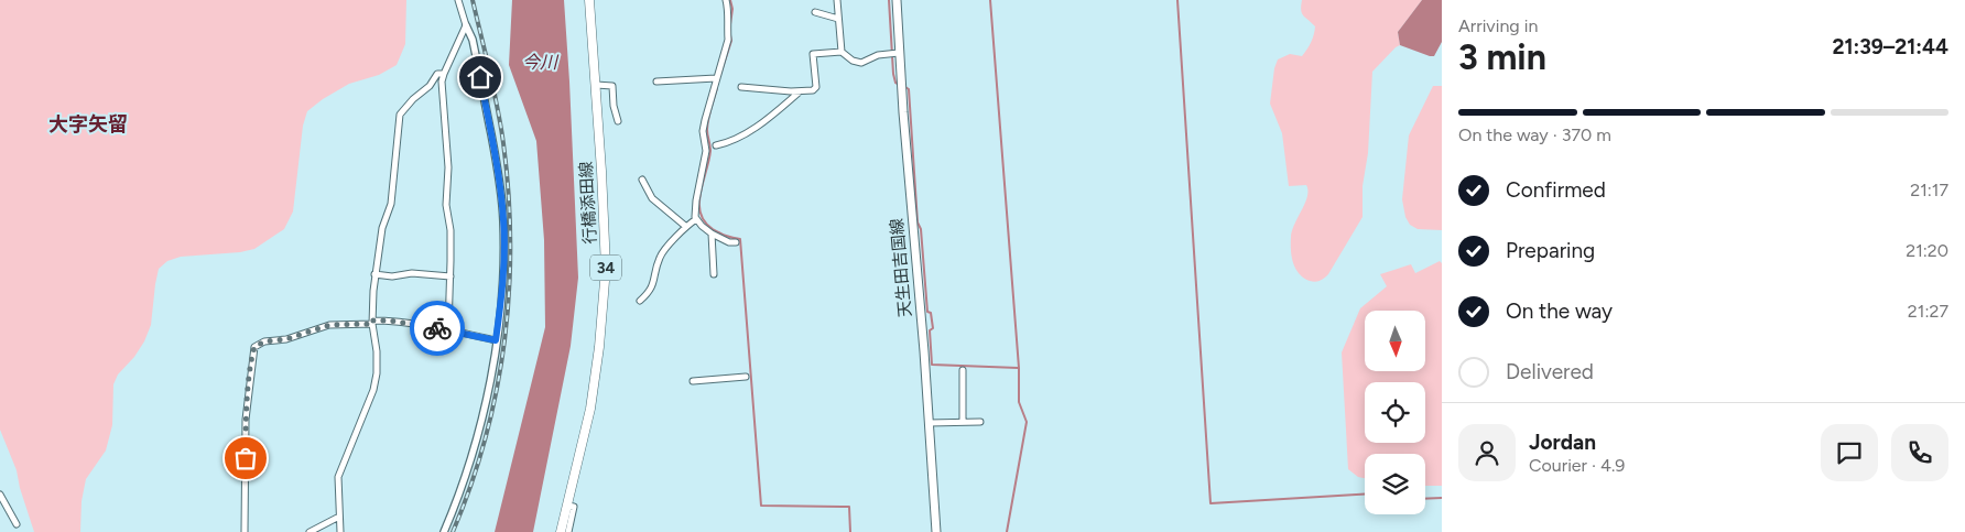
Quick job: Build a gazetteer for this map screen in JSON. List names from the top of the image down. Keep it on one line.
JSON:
{"streets":{"main road":["行橋添田線","34","天生田吉国線"]},"districts":["大字矢留"],"water":["今川"],"north":"bottom","page":{"heading":["3 min","Arriving in","21:39–21:44"],"panel":["Jordan","Courier · 4.9"],"bar":"On the way · 370 m","list":[["Confirmed","21:17"],["Preparing","21:20"],["On the way","21:27"],"Delivered"]}}
